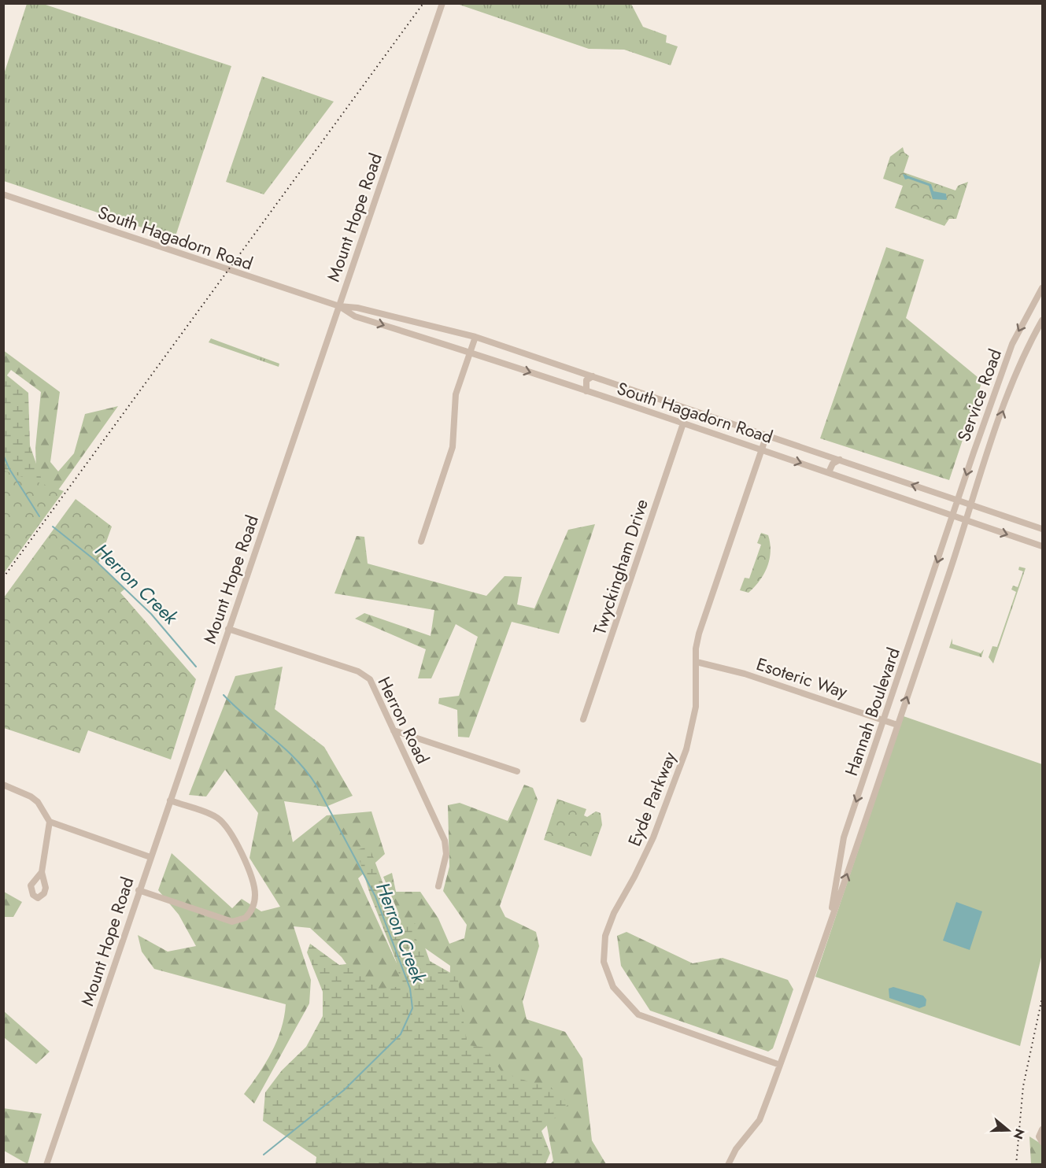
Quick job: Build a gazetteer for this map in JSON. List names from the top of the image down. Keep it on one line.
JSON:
{"streets":{"street":["Mount Hope Road","South Hagadorn Road","Service Road","Twyckingham Drive","Esoteric Way","Hannah Boulevard","Herron Road","Eyde Parkway"]},"crossings":[["Mount Hope Road","South Hagadorn Road"],["Mount Hope Road","Herron Road"],["South Hagadorn Road","Service Road"],["South Hagadorn Road","Twyckingham Drive"],["South Hagadorn Road","Hannah Boulevard"],["South Hagadorn Road","Eyde Parkway"],["Service Road","Hannah Boulevard"],["Esoteric Way","Hannah Boulevard"],["Esoteric Way","Eyde Parkway"],["Hannah Boulevard","Eyde Parkway"]],"one_way":["Service Road"],"water":["Herron Creek"],"north":"right"}
